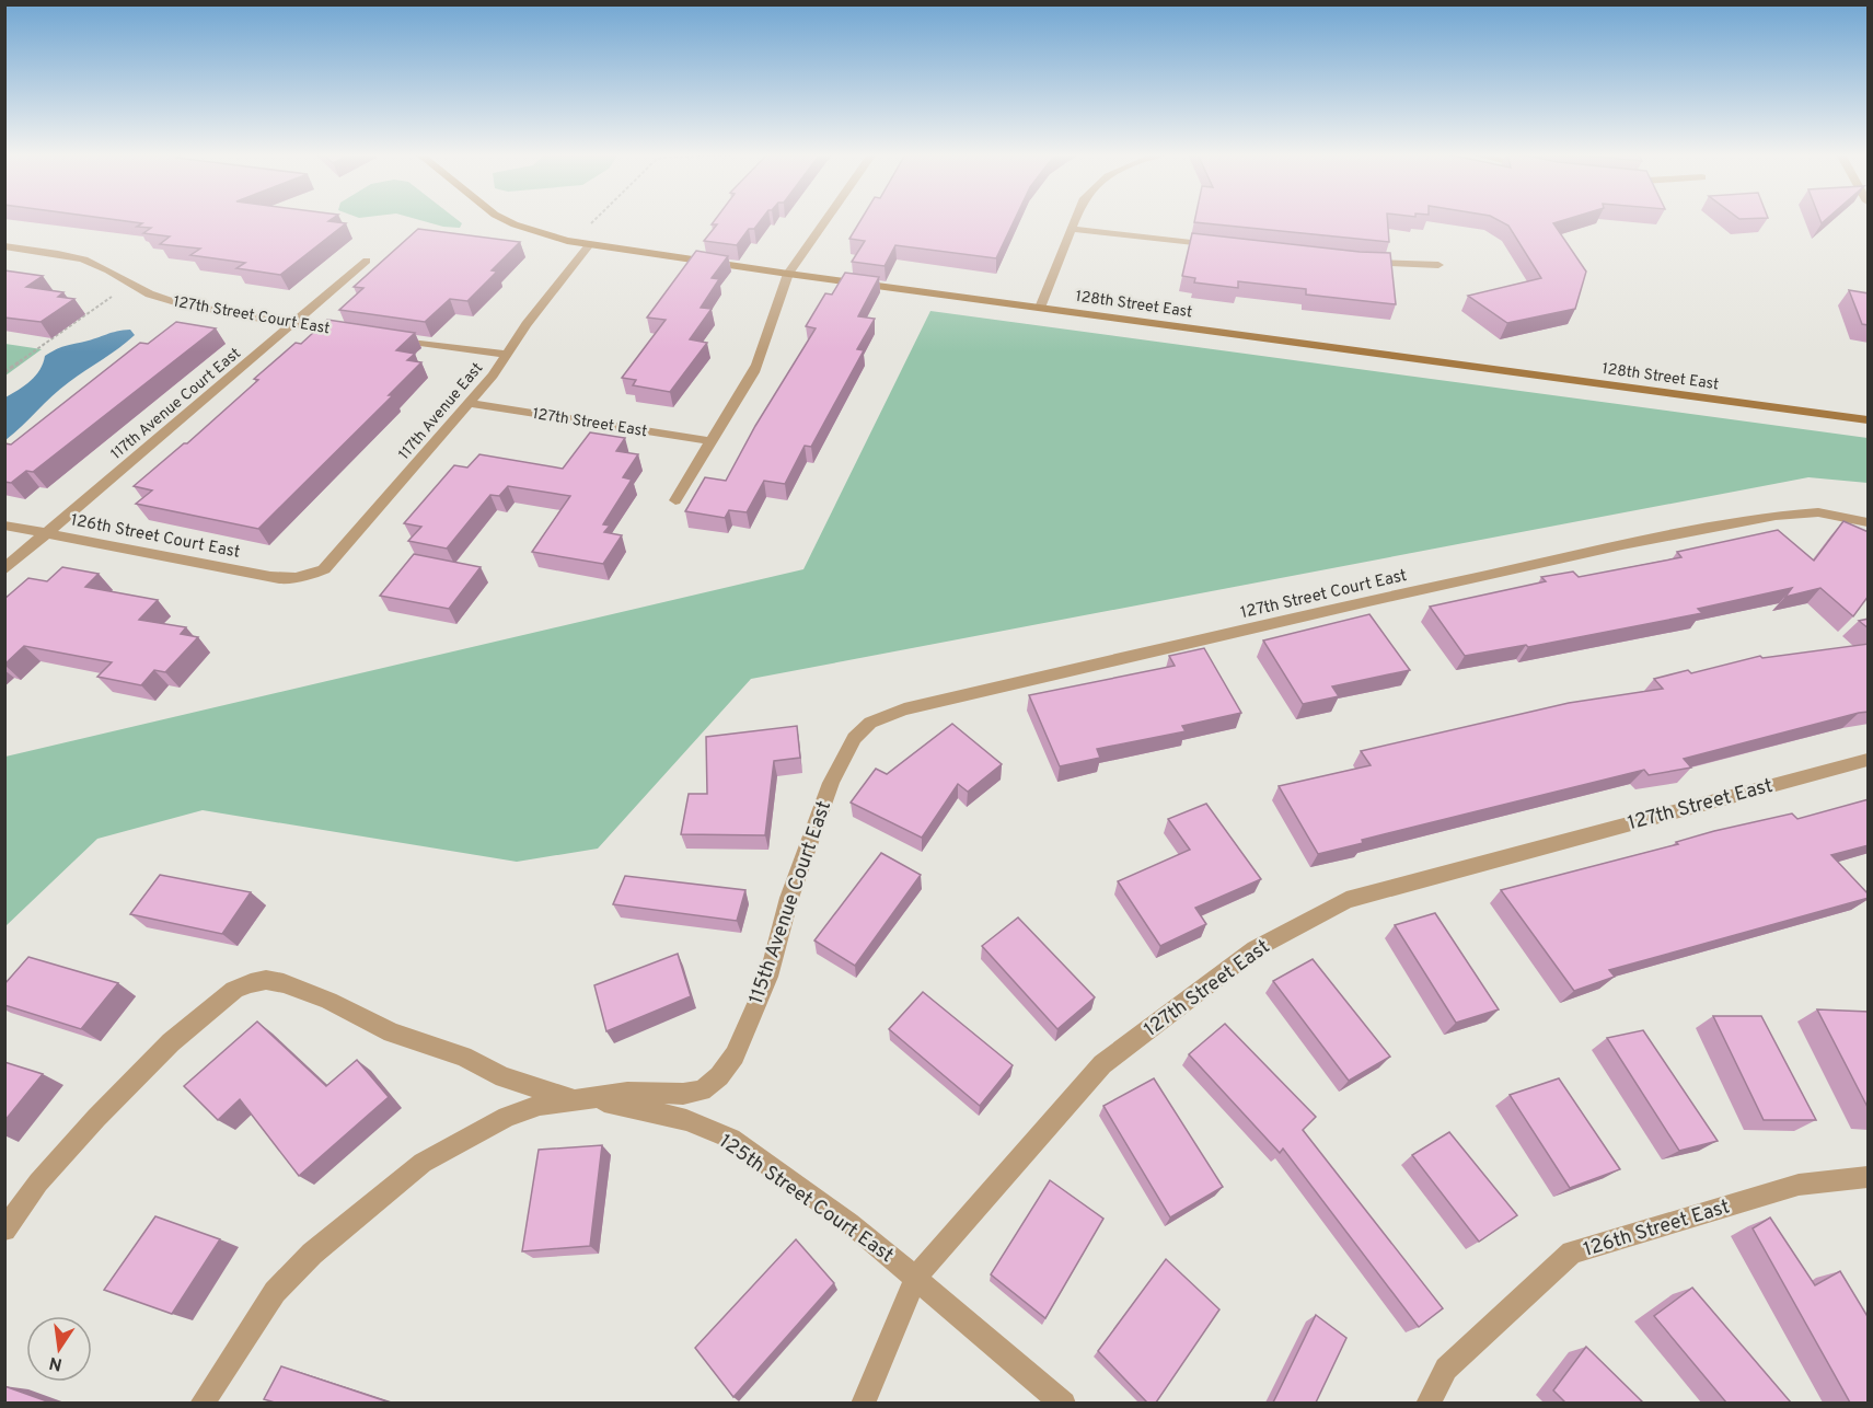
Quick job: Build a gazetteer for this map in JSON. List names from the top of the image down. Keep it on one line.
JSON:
{"streets":{"street":["128th Street East","127th Street Court East","117th Avenue Court East","117th Avenue East","127th Street East","126th Street Court East","115th Avenue Court East","125th Street Court East","126th Street East"]},"crossings":[["128th Street East","117th Avenue East"],["127th Street Court East","117th Avenue Court East"],["127th Street Court East","115th Avenue Court East"],["117th Avenue Court East","126th Street Court East"],["117th Avenue East","127th Street East"],["117th Avenue East","126th Street Court East"],["127th Street East","125th Street Court East"],["115th Avenue Court East","125th Street Court East"]],"north":"bottom"}
